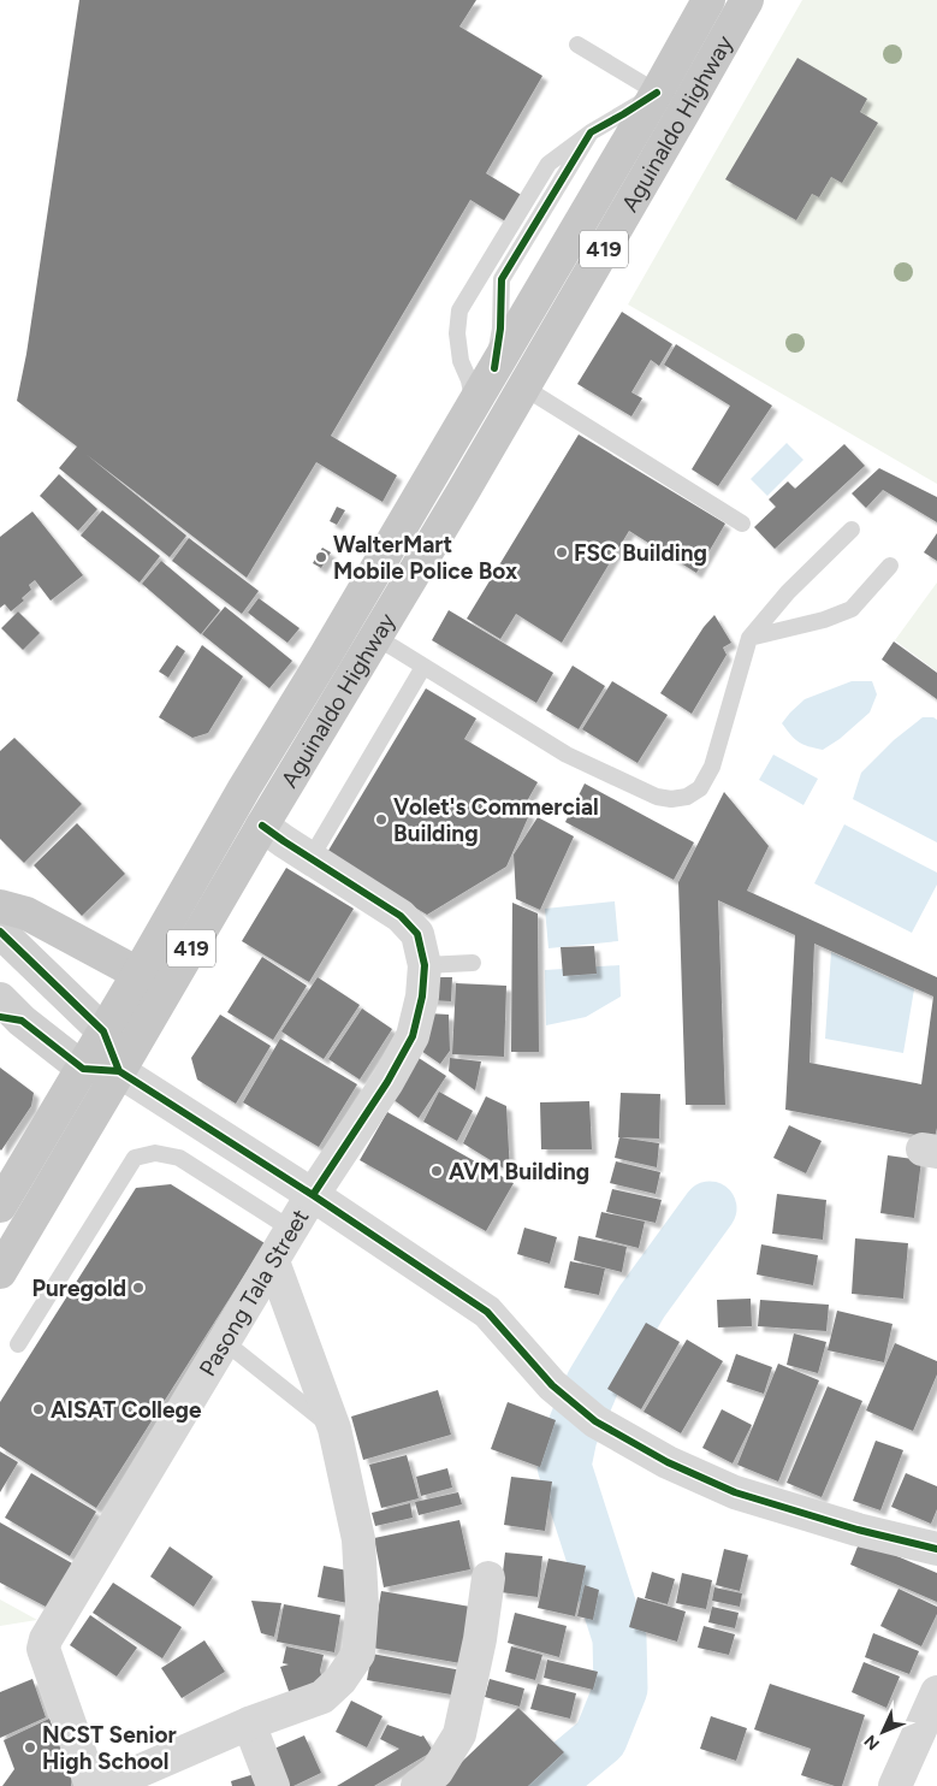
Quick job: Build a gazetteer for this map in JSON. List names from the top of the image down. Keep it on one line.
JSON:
{"streets":{"highway":["Aguinaldo Highway","419"],"street":["Pasong Tala Street"]},"crossings":[["Aguinaldo Highway","Pasong Tala Street"]],"places":["FSC Building","WalterMart Mobile Police Box","Volet's Commercial Building","AVM Building","Puregold","AISAT College","NCST Senior High School"],"north":"bottom left"}
